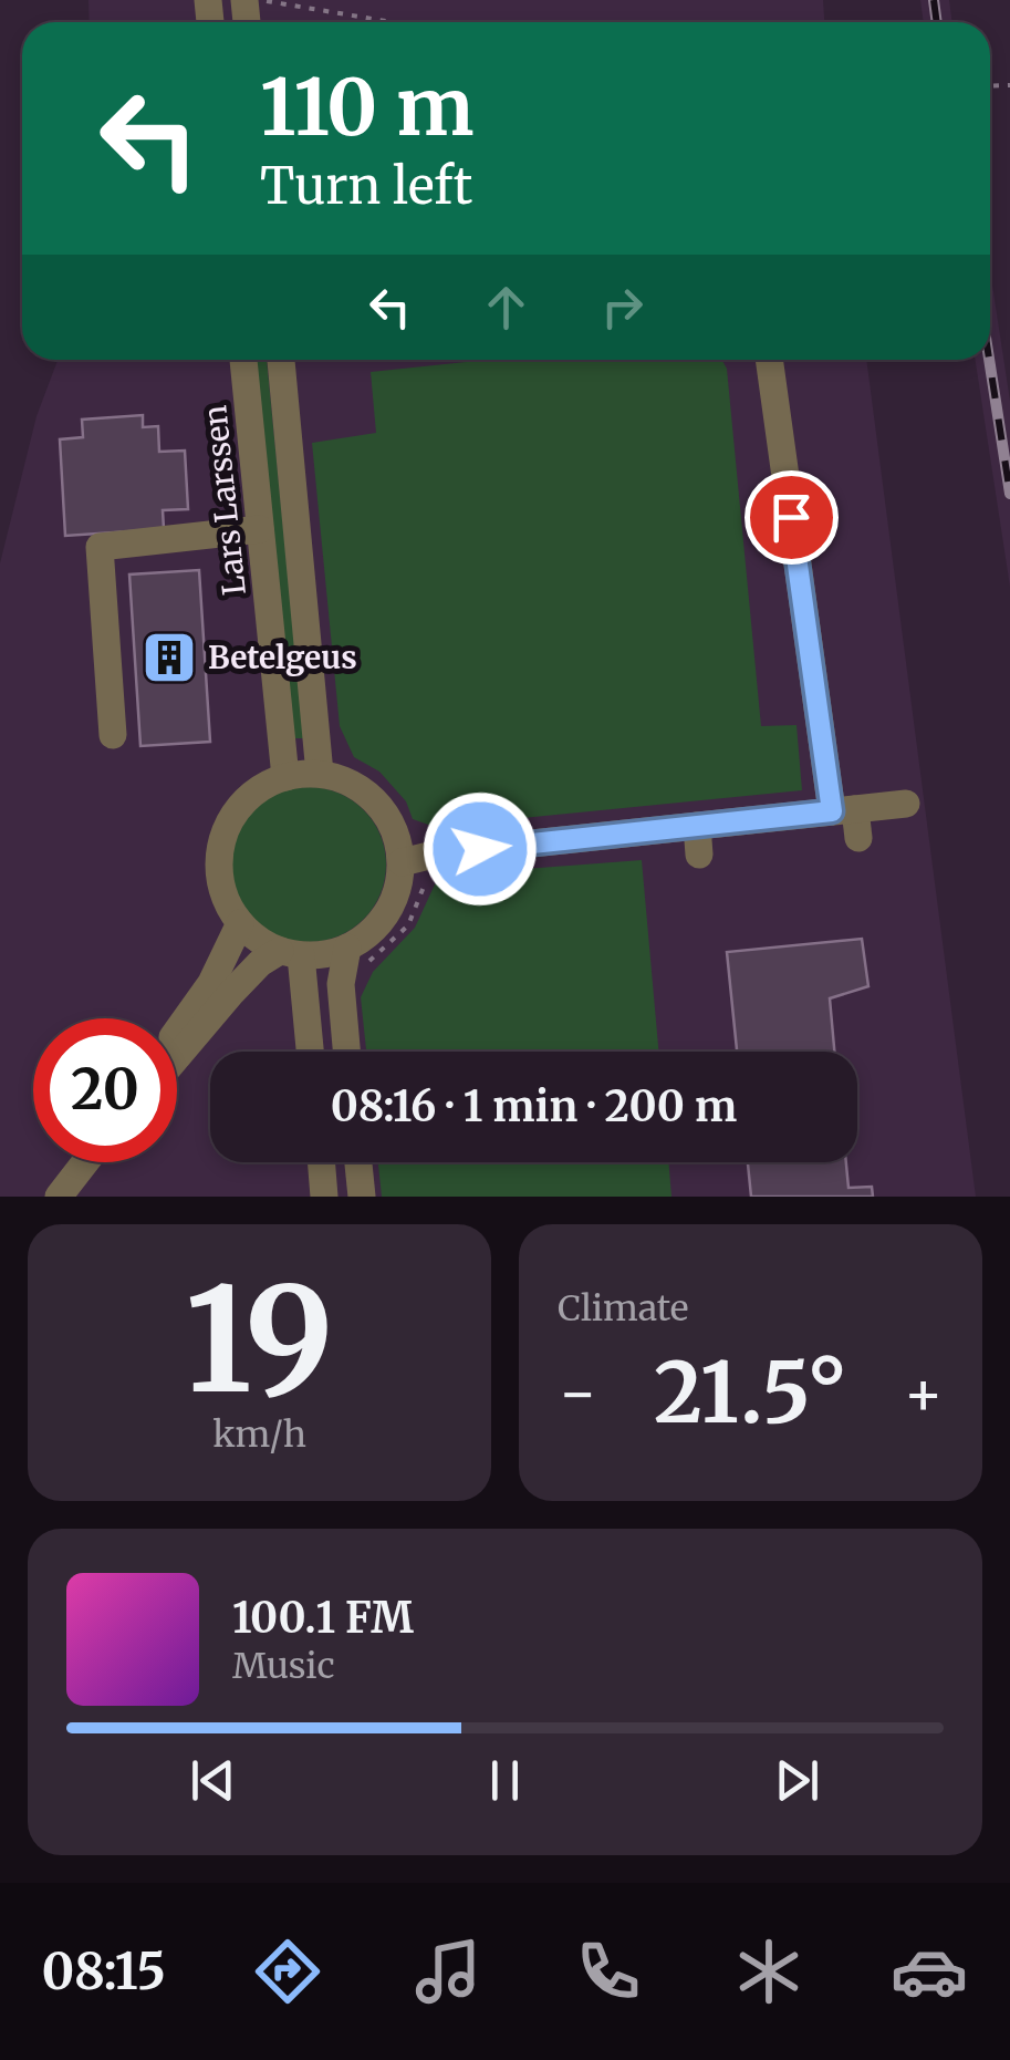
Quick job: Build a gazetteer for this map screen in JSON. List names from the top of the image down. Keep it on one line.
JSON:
{"streets":{"street":["Lars Larssen"]},"places":{"building":["Betelgeus"]},"page":{"turn":["110 m","Turn left"],"limit":"20","trip":"08:16 · 1 min · 200 m","tile":[["19","km/h"],"Climate"],"heat":["−","21.5°","+"],"song":["100.1 FM","Music"],"tabs":"08:15"}}
